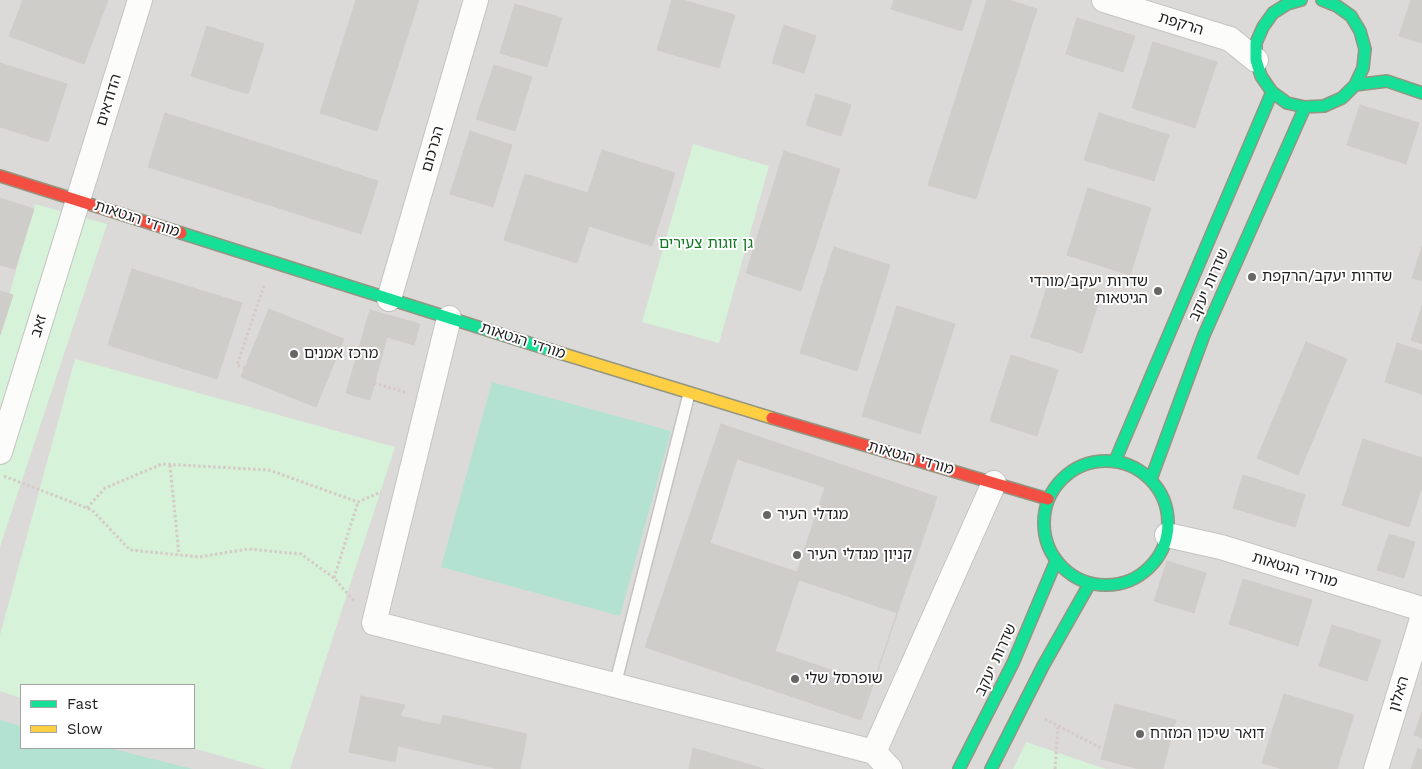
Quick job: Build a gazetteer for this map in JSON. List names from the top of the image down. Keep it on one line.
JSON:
{"streets":{"street":["הרקפת","הדודאים","הכרכום","מורדי הגטאות","שדרות יעקב","זאב","האלון"]},"crossings":[["הדודאים","מורדי הגטאות"],["הדודאים","זאב"],["הכרכום","מורדי הגטאות"],["מורדי הגטאות","שדרות יעקב"],["מורדי הגטאות","זאב"]],"parks":["גן זוגות צעירים"],"places":["שדרות יעקב/הרקפת","שדרות יעקב/מורדי הגיטאות","מרכז אמנים","מגדלי העיר","קניון מגדלי העיר","שופרסל שלי","דואר שיכון המזרח"],"legend":["Fast","Slow"]}
